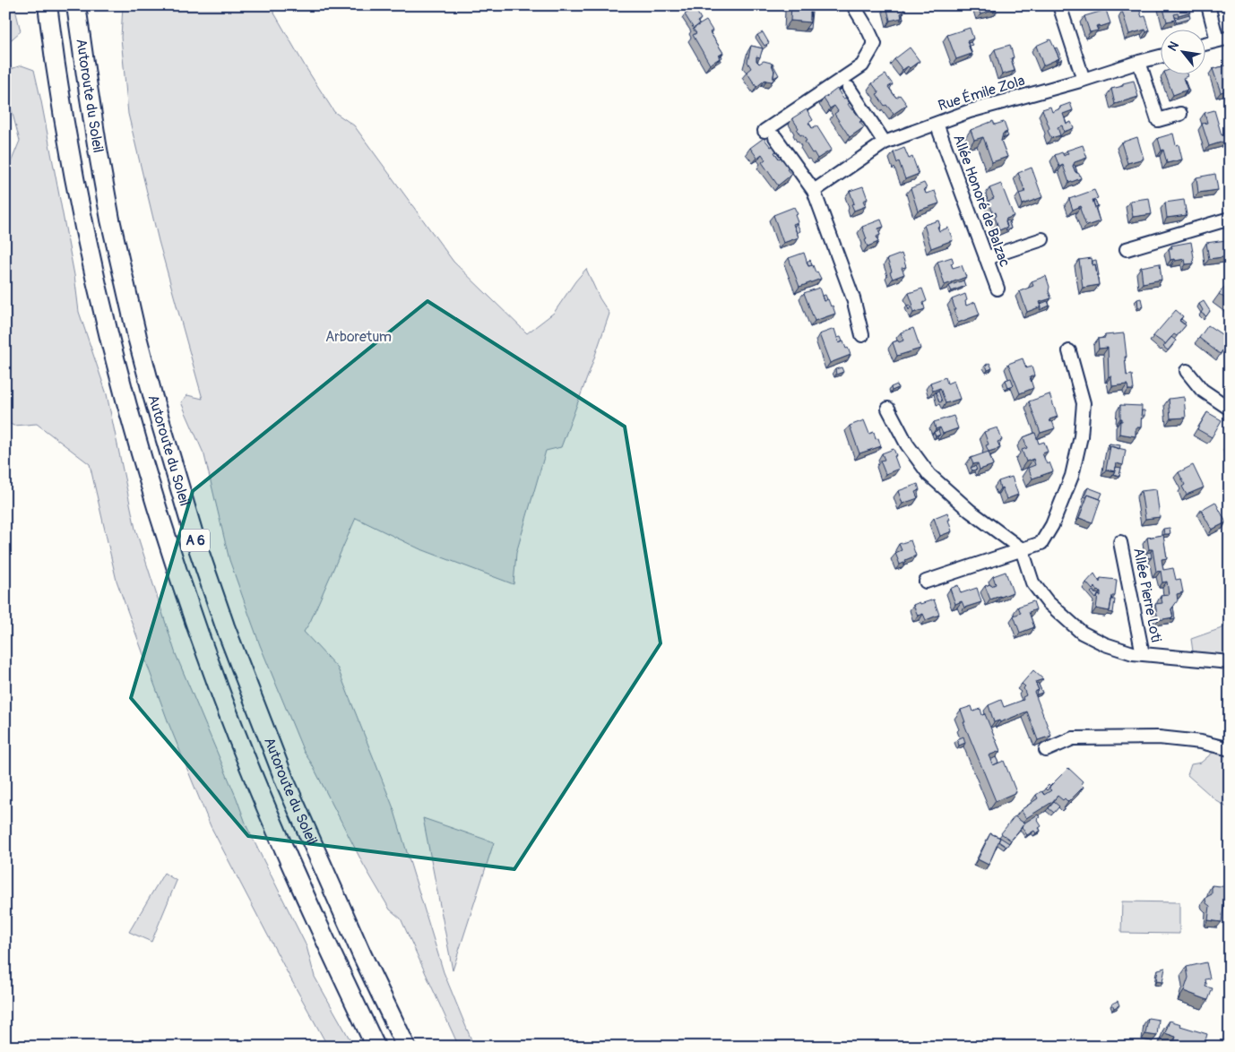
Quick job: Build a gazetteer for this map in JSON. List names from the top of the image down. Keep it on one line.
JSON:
{"streets":{"highway":["Autoroute du Soleil","A 6"],"street":["Rue Émile Zola","Allée Honoré de Balzac","Allée Pierre Loti"]},"crossings":[["Rue Émile Zola","Allée Honoré de Balzac"]],"parks":["Arboretum"],"north":"top left"}
